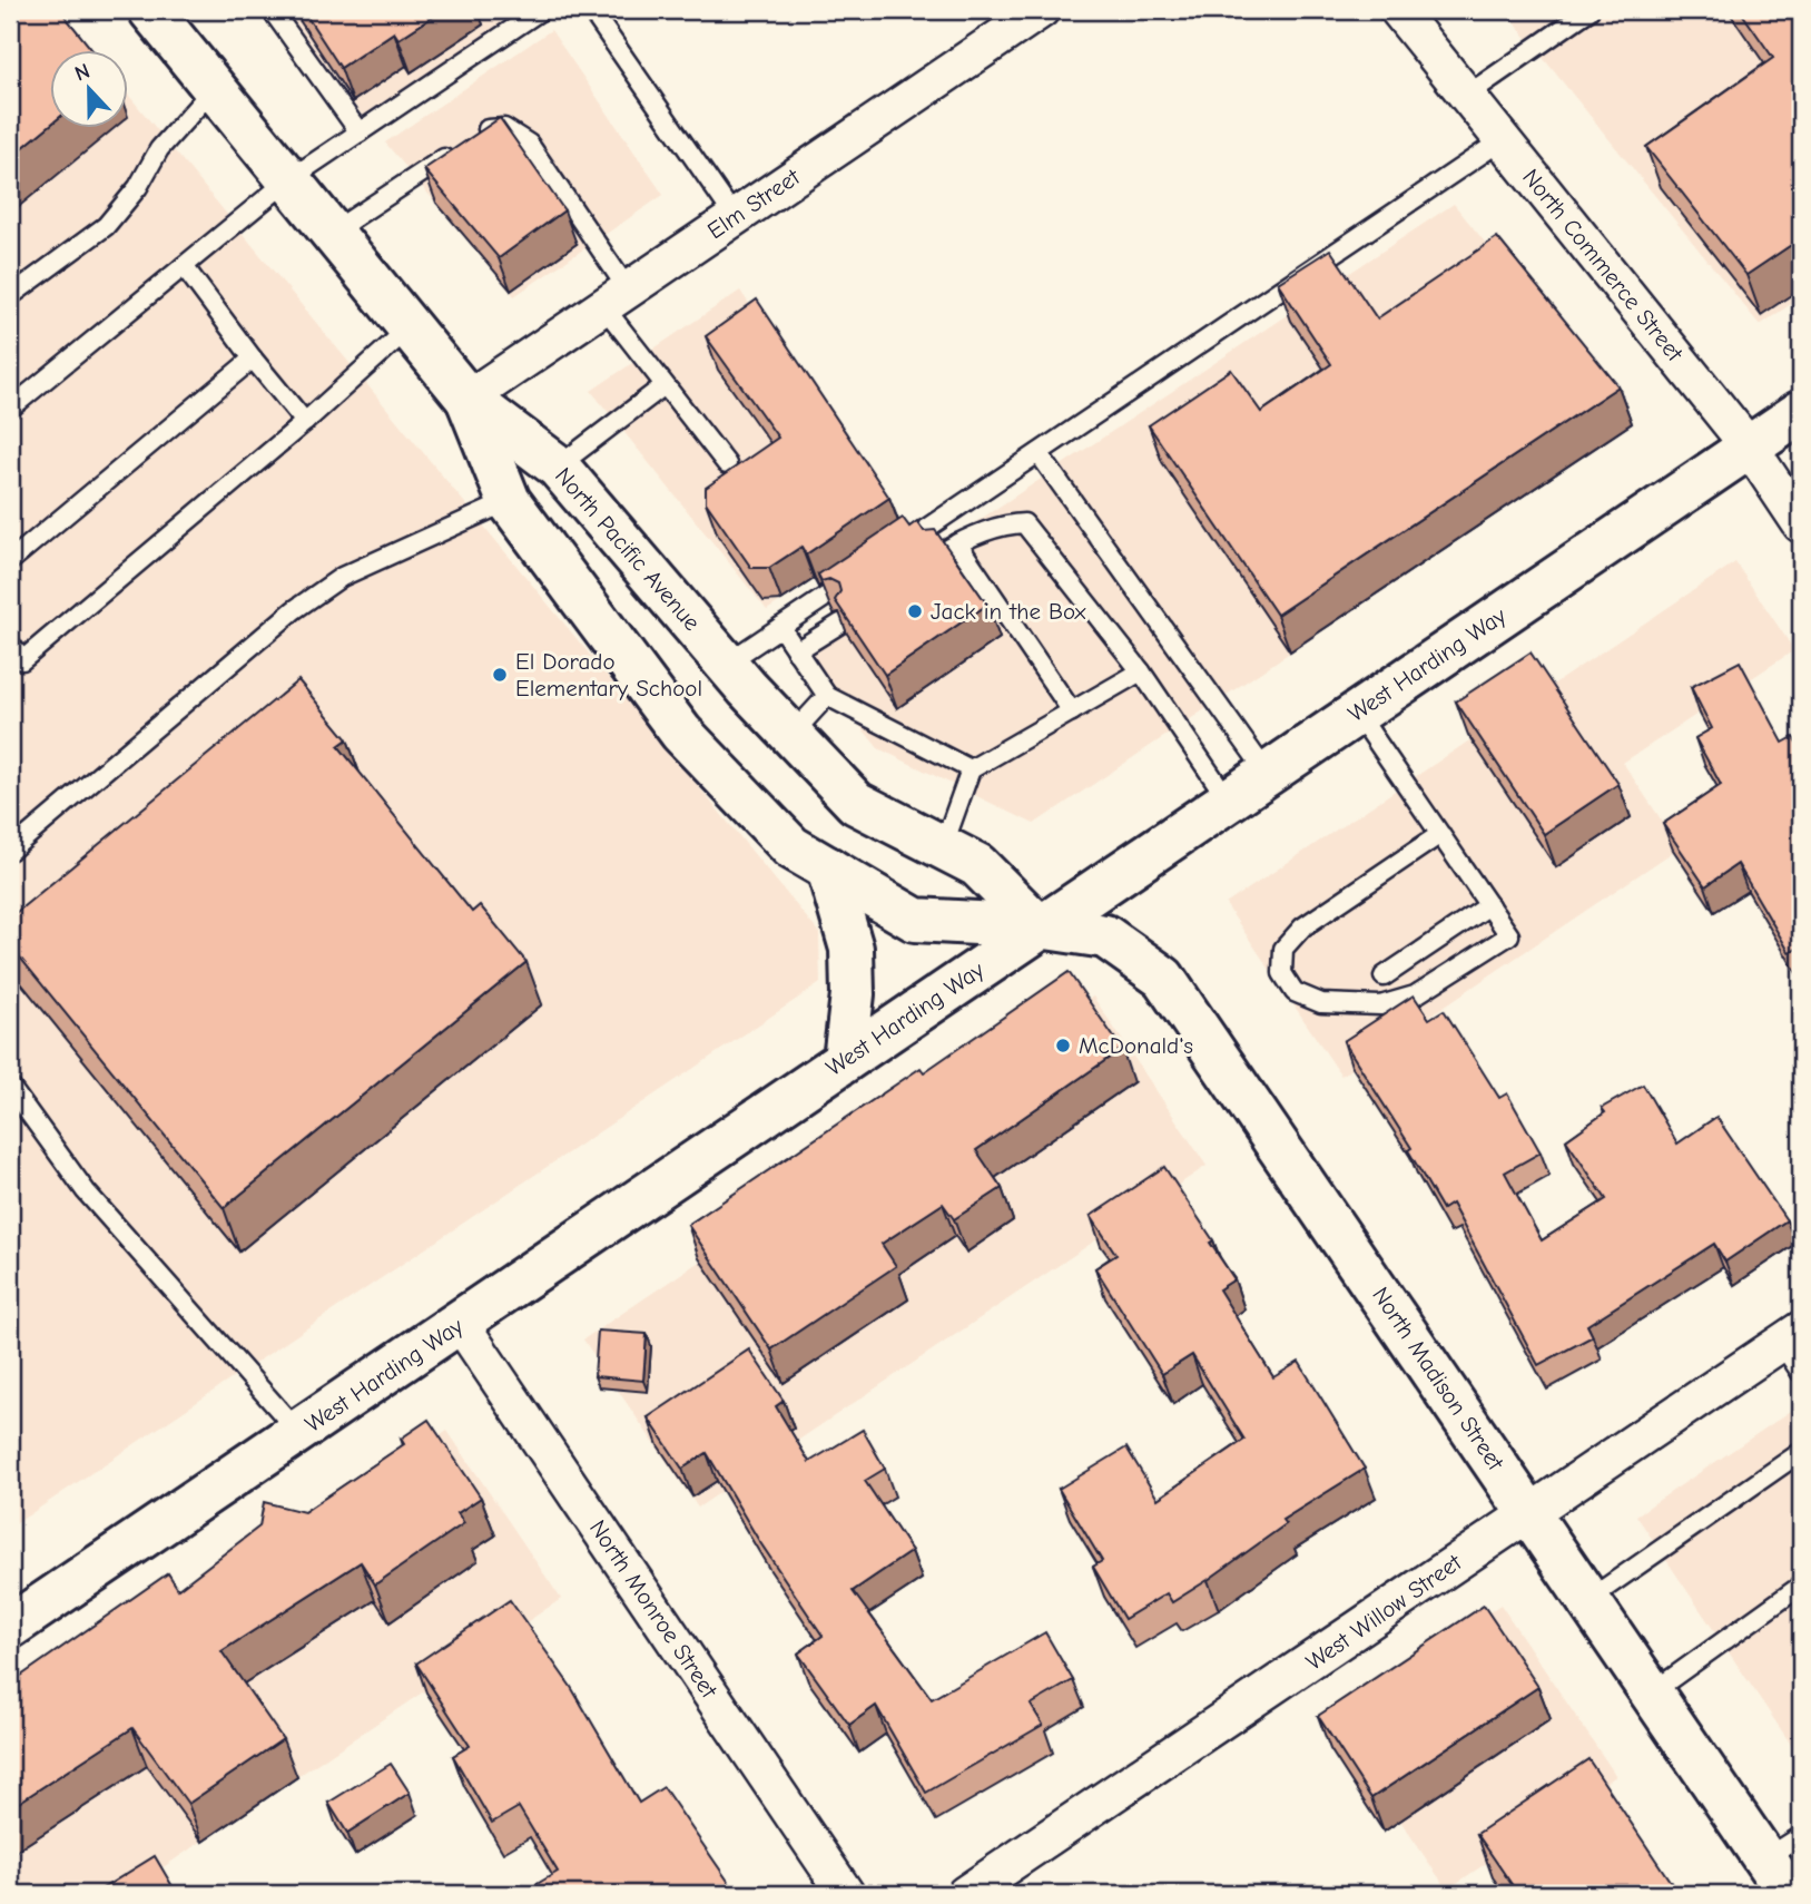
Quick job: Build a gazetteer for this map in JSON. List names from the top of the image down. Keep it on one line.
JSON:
{"streets":{"street":["Elm Street","North Commerce Street","North Pacific Avenue","West Harding Way","North Madison Street","North Monroe Street","West Willow Street"]},"crossings":[["Elm Street","North Pacific Avenue"],["North Commerce Street","West Harding Way"],["North Pacific Avenue","West Harding Way"],["North Pacific Avenue","North Madison Street"],["West Harding Way","North Madison Street"],["West Harding Way","North Monroe Street"],["North Madison Street","West Willow Street"]],"places":["Jack in the Box","El Dorado Elementary School","McDonald's"],"north":"top"}
